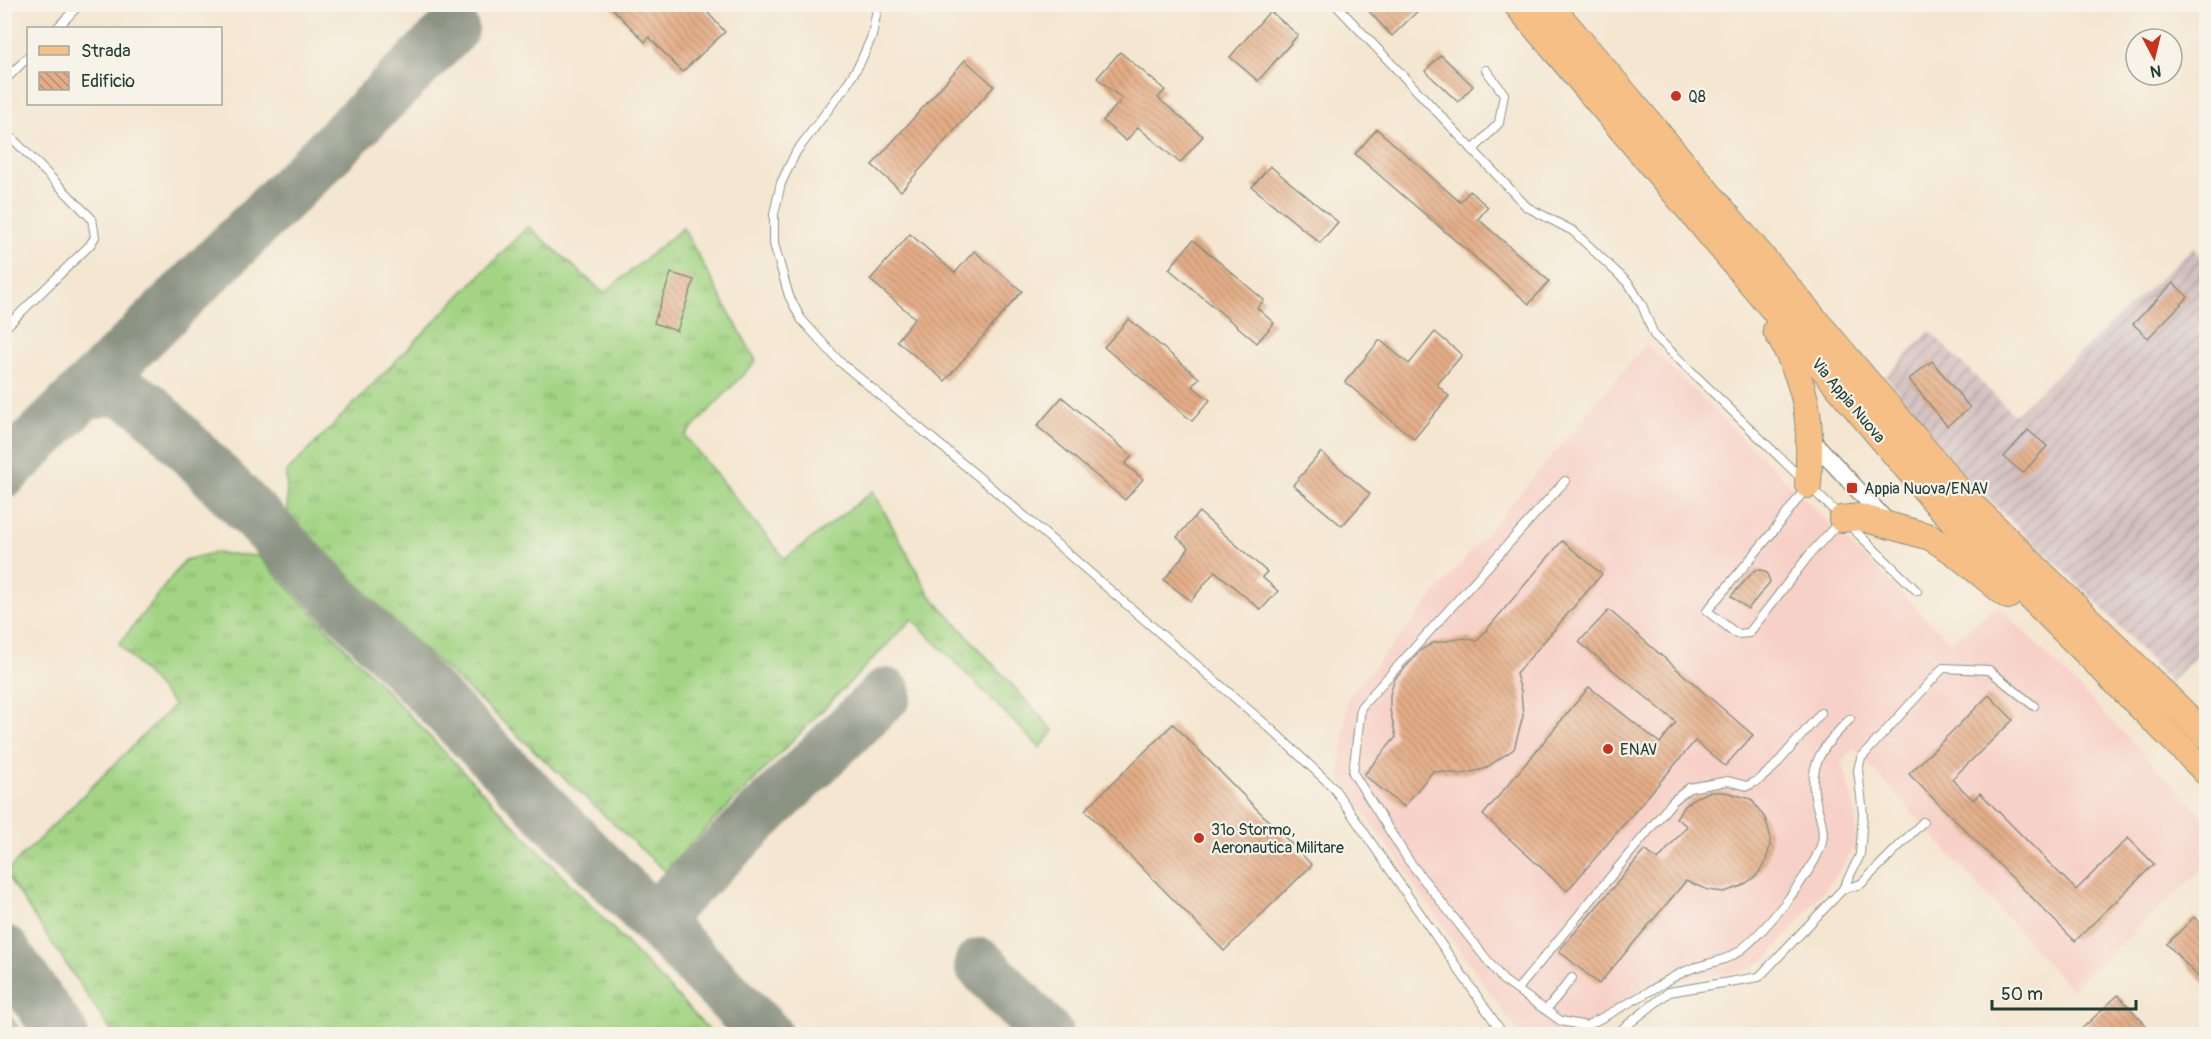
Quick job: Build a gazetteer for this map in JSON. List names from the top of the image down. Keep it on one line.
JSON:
{"streets":{"main road":["Via Appia Nuova"]},"places":{"other":["Q8","ENAV","31º Stormo, Aeronautica Militare"],"transit":["Appia Nuova/ENAV"]},"legend":["Strada","Edificio"],"scale_bar":"50 m","north":"bottom"}
